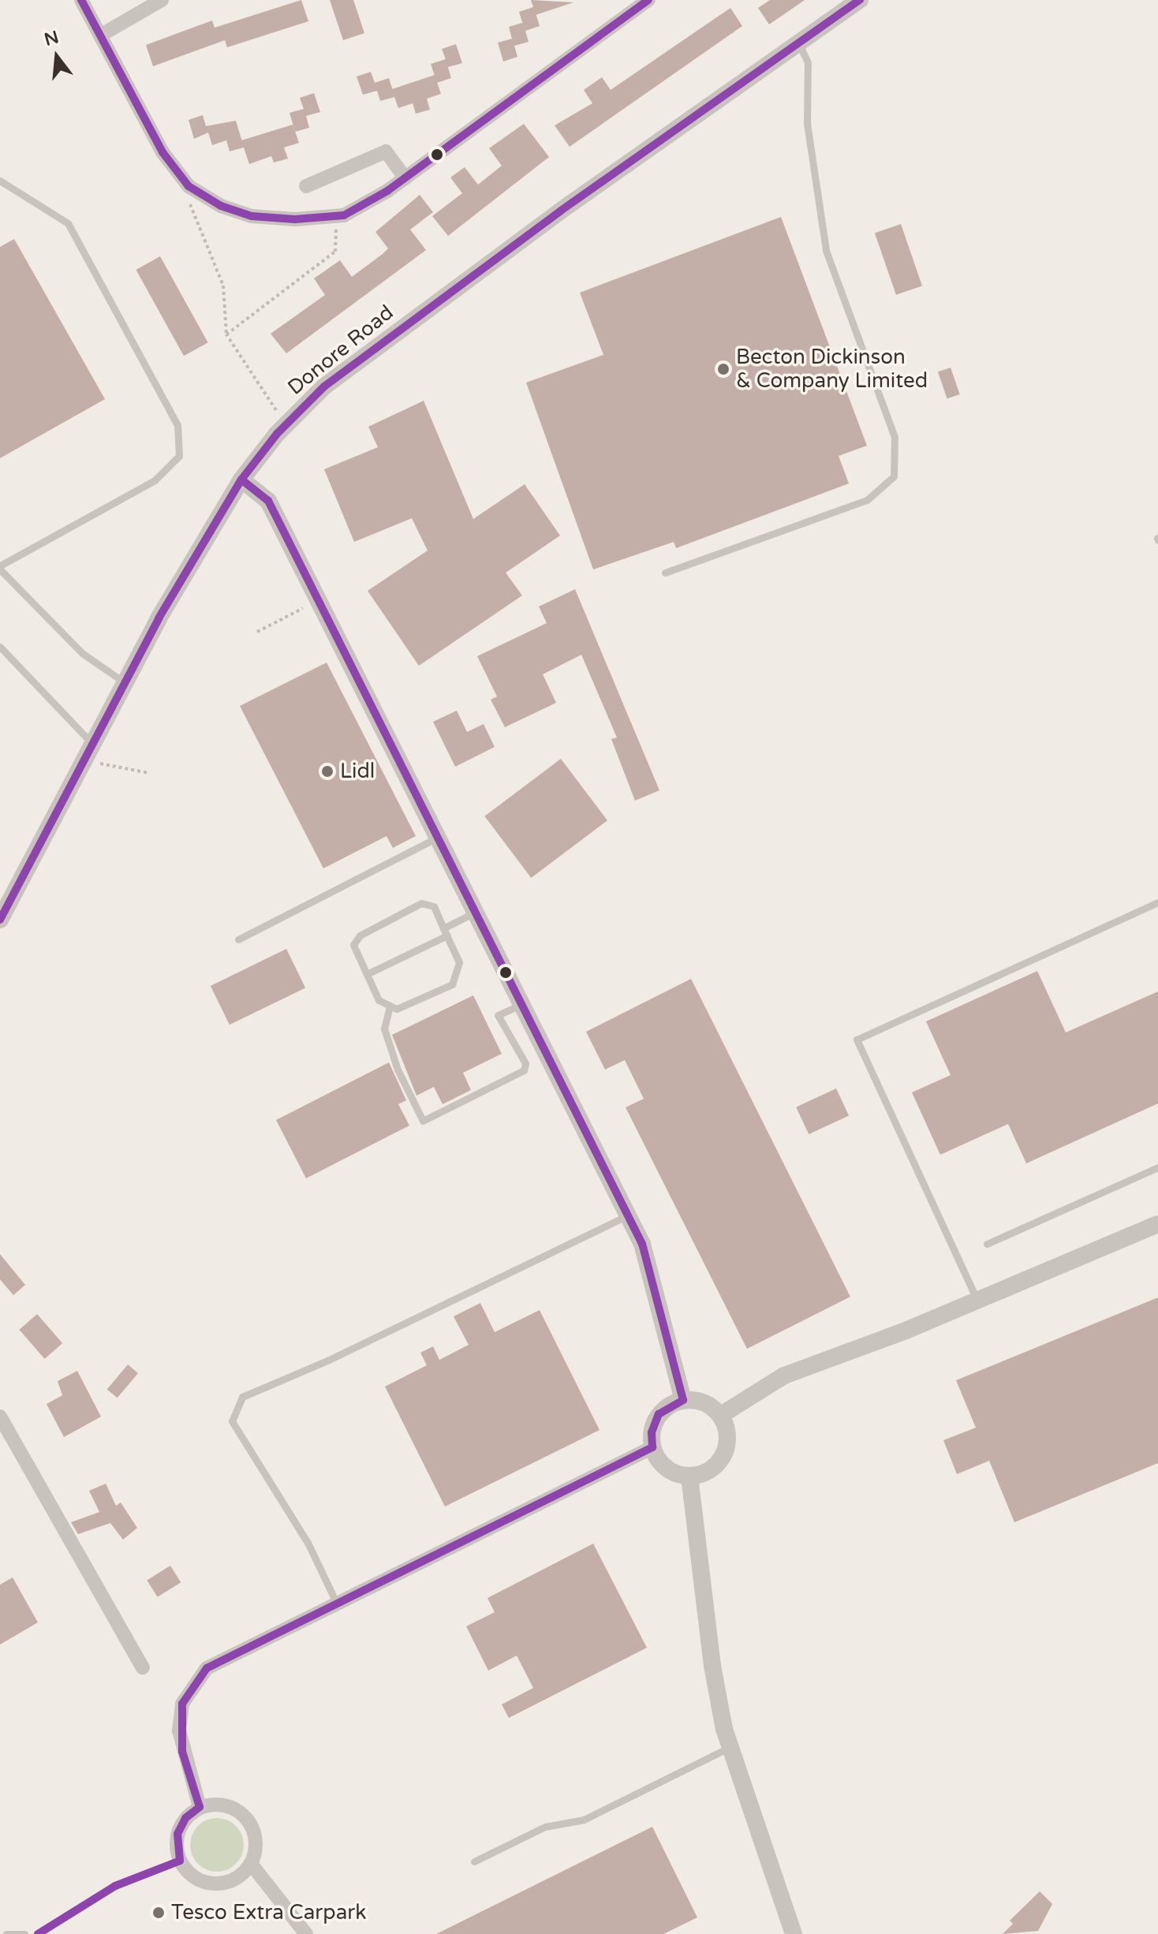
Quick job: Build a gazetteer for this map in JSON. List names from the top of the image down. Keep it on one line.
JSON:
{"streets":{"street":["Donore Road"]},"places":["Becton Dickinson & Company Limited","Lidl","Tesco Extra Carpark"],"north":"top"}
